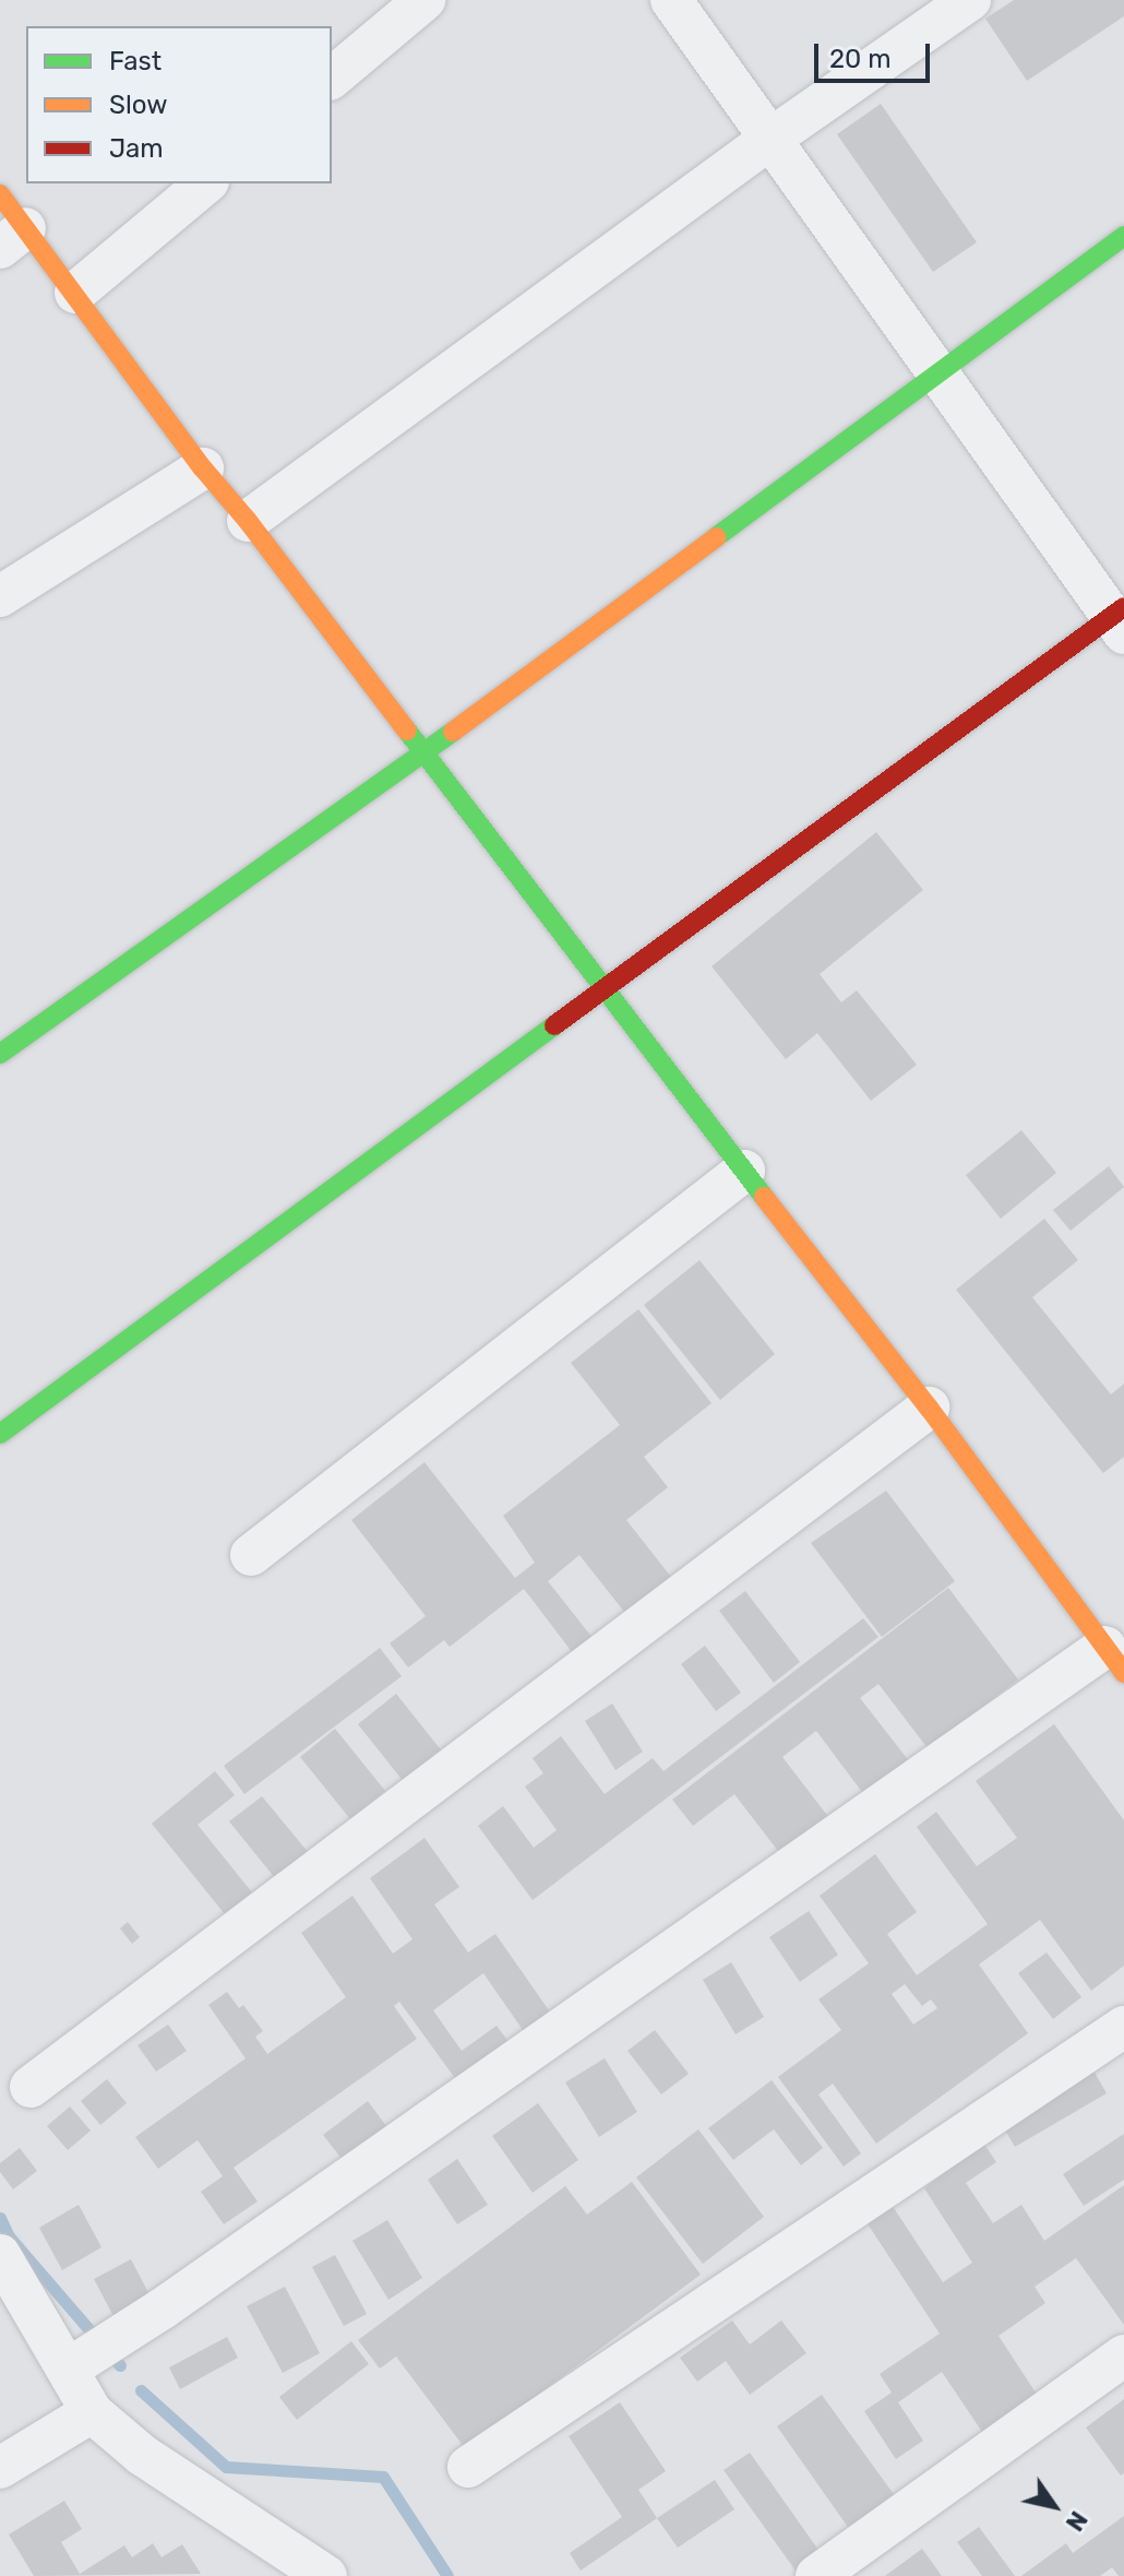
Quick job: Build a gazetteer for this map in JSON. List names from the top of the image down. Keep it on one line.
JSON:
{"legend":["Fast","Slow","Jam"],"scale_bar":"20 m","north":"bottom right"}
